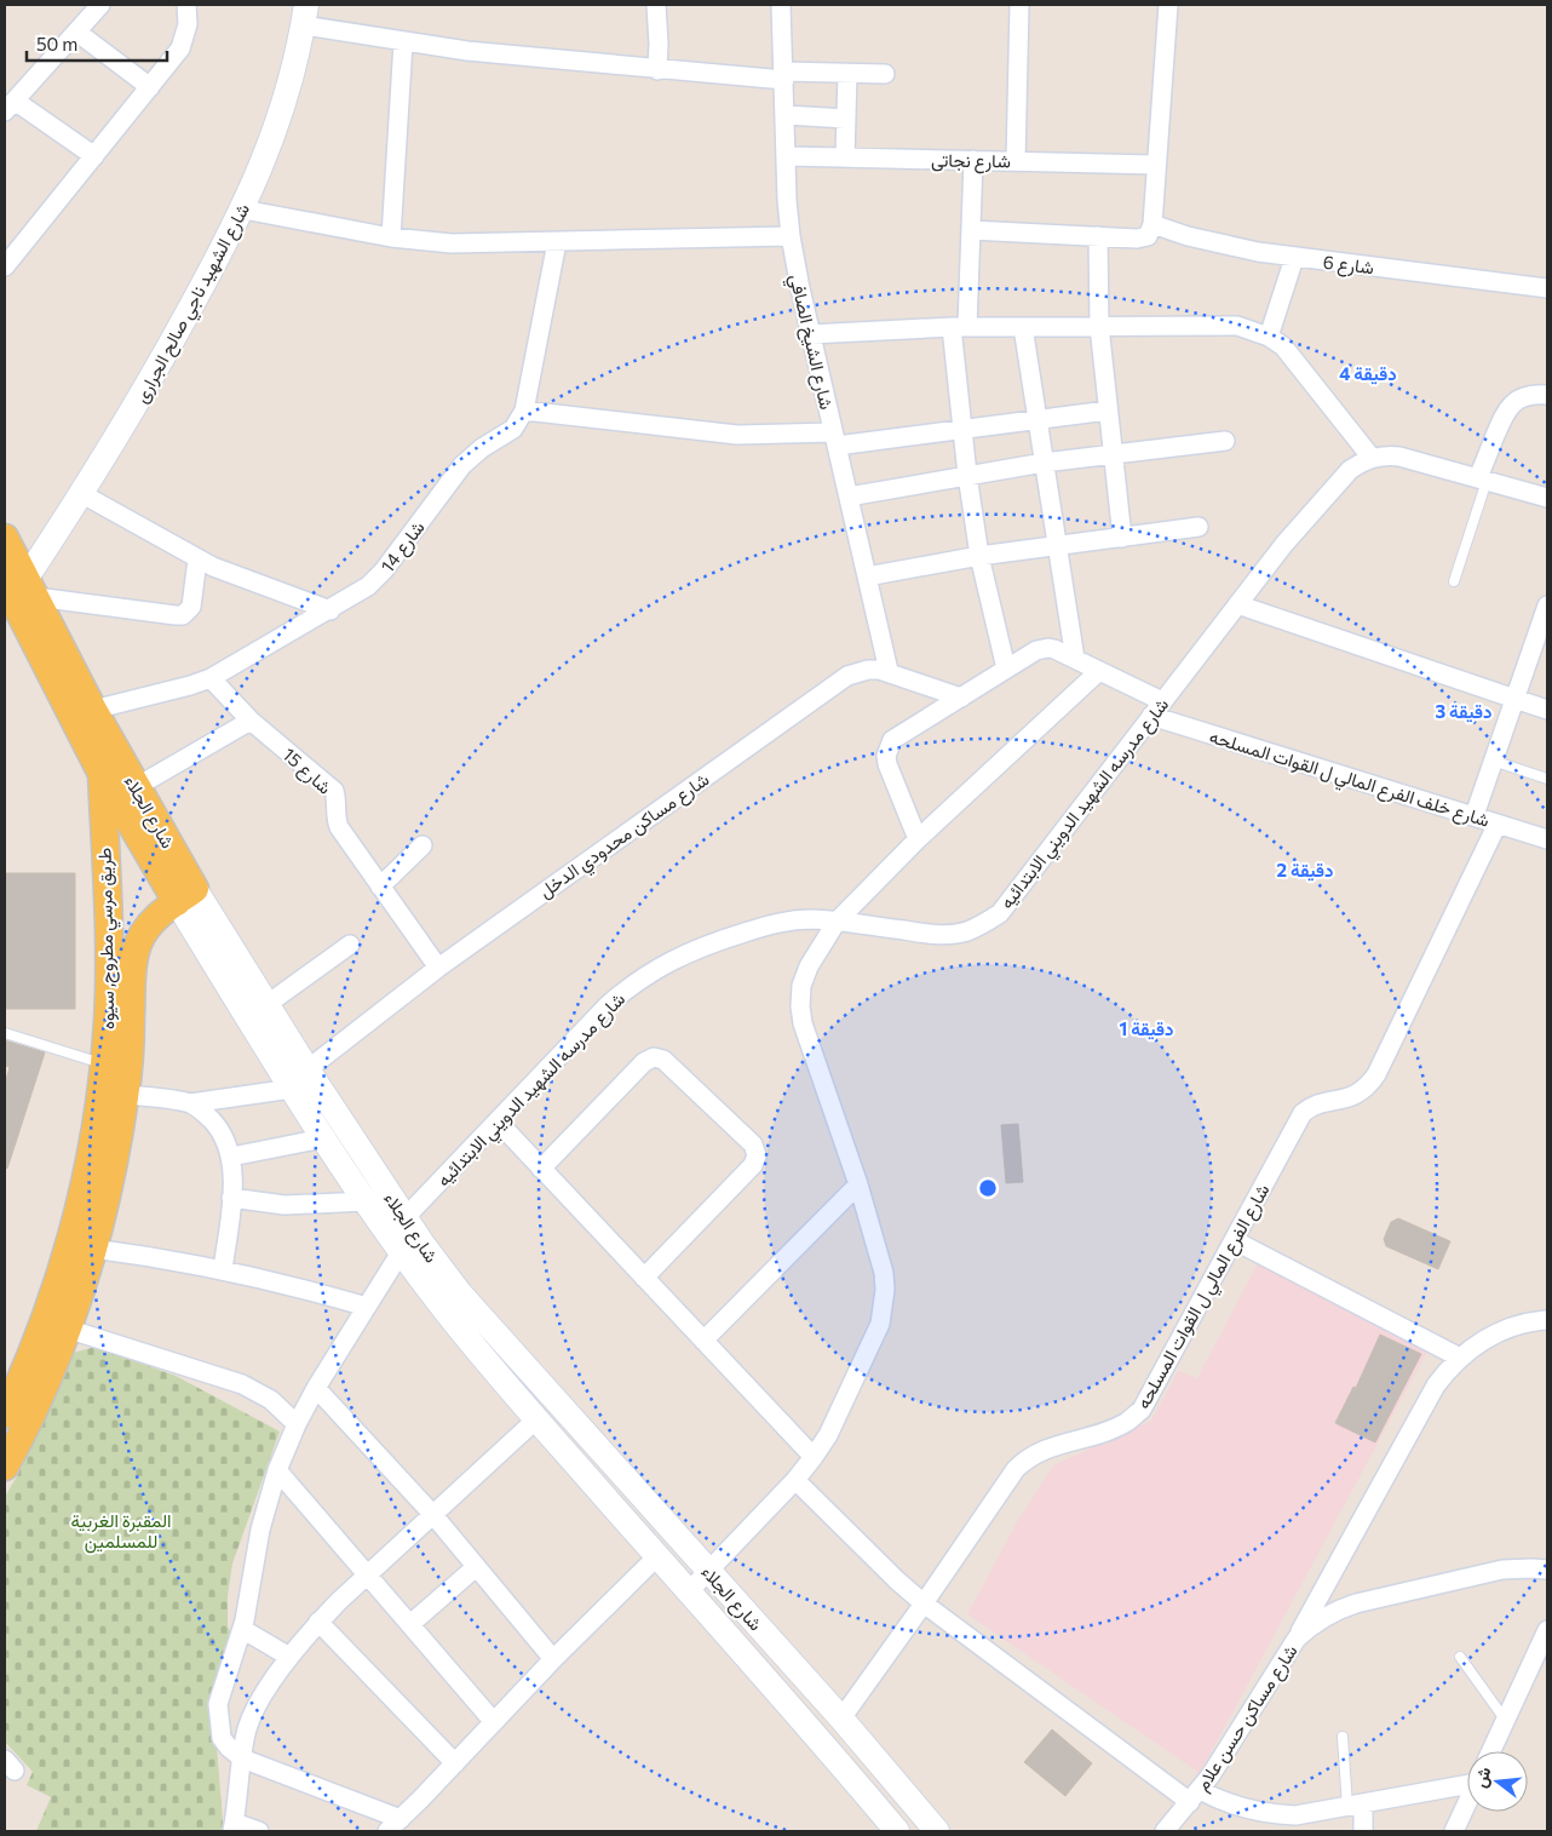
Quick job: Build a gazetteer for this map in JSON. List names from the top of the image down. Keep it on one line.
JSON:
{"streets":{"main road":["شارع الجلاء","طريق مرسي مطروح, سيوه"],"street":["شارع نجاتى","شارع 6","شارع الشهيد ناجي صالح الجرارى","شارع الشيخ الصافي","شارع 14","شارع 15","شارع خلف الفرع المالي ل القوات المسلحه","شارع مدرسه الشهيد الدويني الابتدائيه","شارع مساكن محدودي الدخل","شارع الفرع المالي ل القوات المسلحه","شارع مساكن حسن علام"]},"crossings":[["شارع نجاتى","شارع الشيخ الصافي"],["شارع الشهيد ناجي صالح الجرارى","شارع الجلاء"],["شارع الشيخ الصافي","شارع مساكن محدودي الدخل"],["شارع 14","شارع 15"],["شارع 14","شارع الجلاء"],["شارع 15","شارع مساكن محدودي الدخل"],["شارع خلف الفرع المالي ل القوات المسلحه","شارع مدرسه الشهيد الدويني الابتدائيه"],["شارع خلف الفرع المالي ل القوات المسلحه","شارع مساكن محدودي الدخل"],["شارع خلف الفرع المالي ل القوات المسلحه","شارع الفرع المالي ل القوات المسلحه"],["شارع مدرسه الشهيد الدويني الابتدائيه","شارع الجلاء"],["شارع الجلاء","شارع مساكن محدودي الدخل"],["شارع الجلاء","طريق مرسي مطروح, سيوه"],["شارع الجلاء","شارع الفرع المالي ل القوات المسلحه"]],"parks":["المقبرة الغربية للمسلمين"],"scale_bar":"50 m","north":"left","rings":["4 دقيقة","3 دقيقة","2 دقيقة","1 دقيقة"]}
